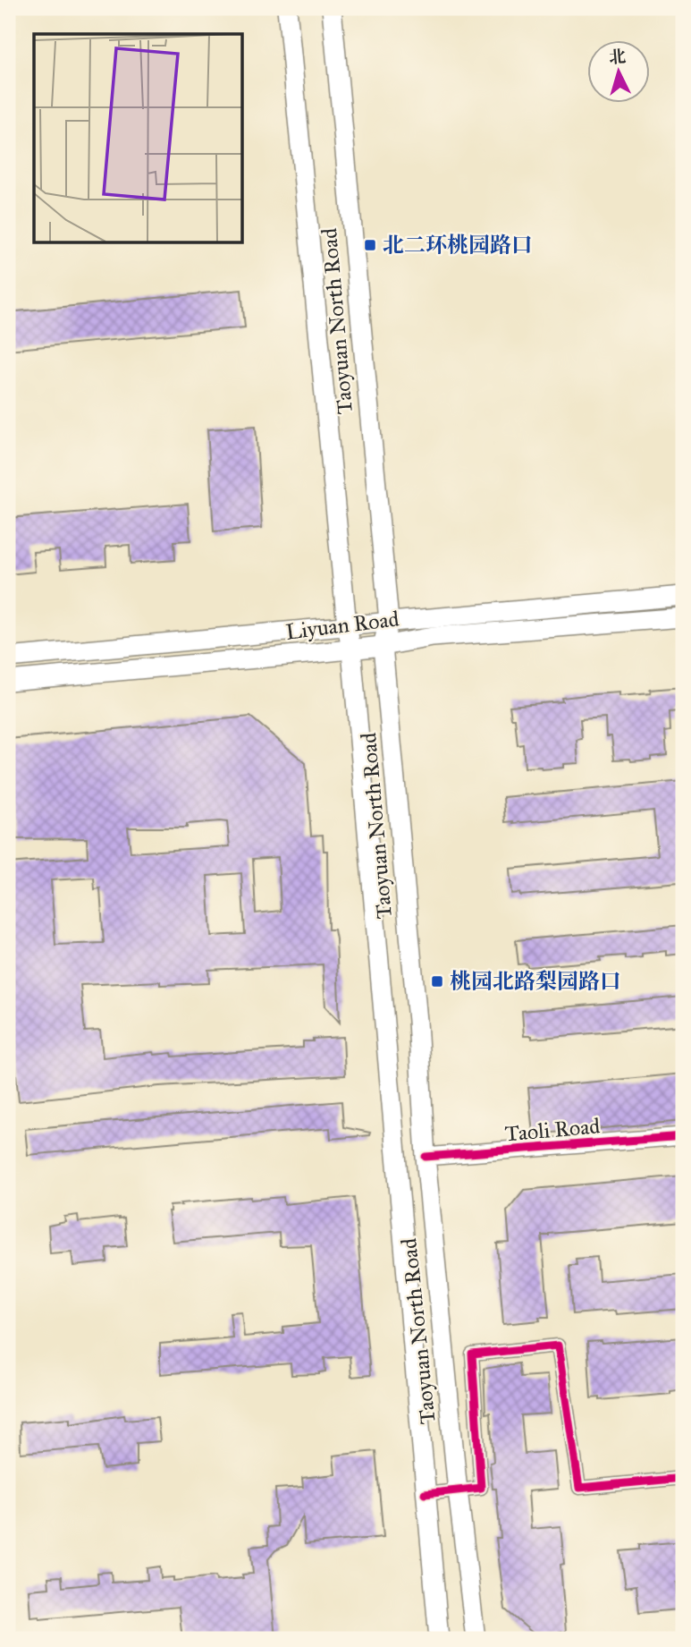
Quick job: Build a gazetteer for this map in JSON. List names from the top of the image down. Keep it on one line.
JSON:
{"streets":{"main road":["Taoyuan North Road","Liyuan Road"],"street":["Taoli Road"]},"crossings":[["Taoyuan North Road","Liyuan Road"],["Taoyuan North Road","Taoli Road"]],"places":{"transit":["北二环桃园路口","桃园北路梨园路口"]},"north":"top"}
